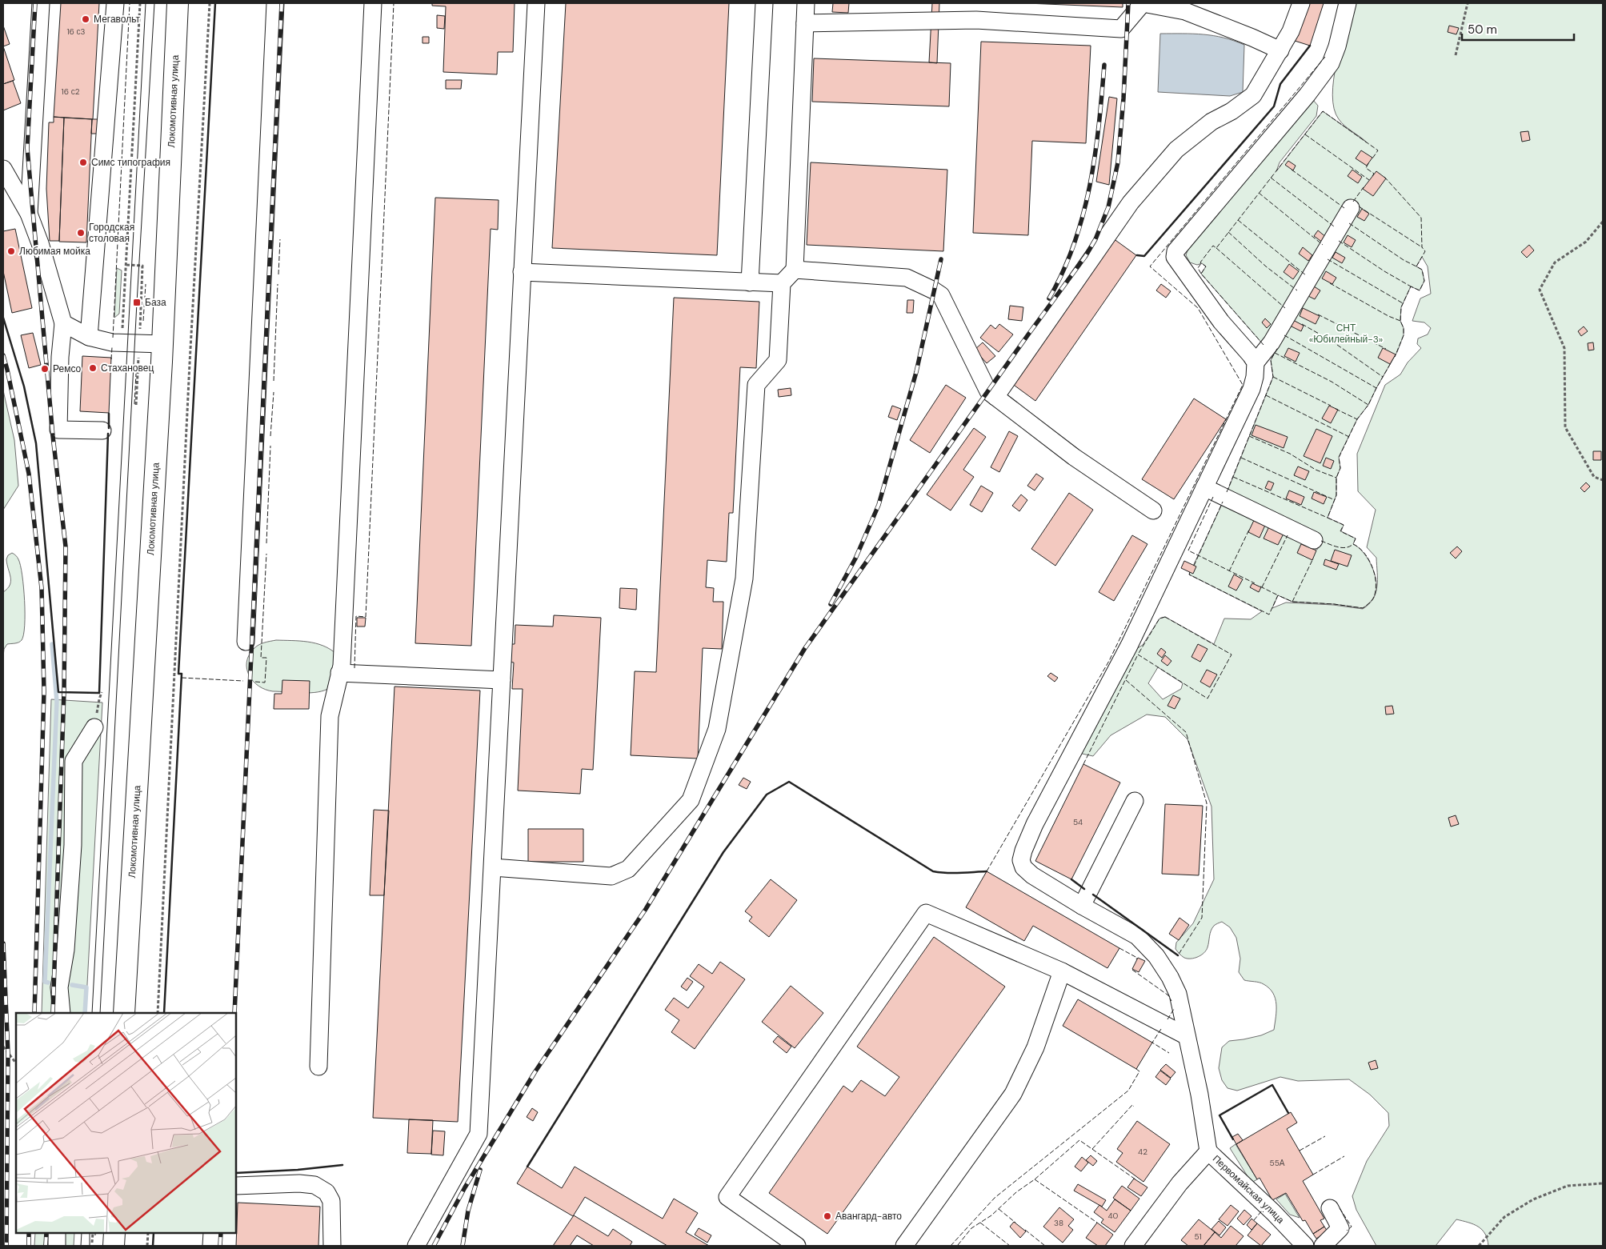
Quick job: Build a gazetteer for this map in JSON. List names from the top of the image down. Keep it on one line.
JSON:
{"streets":{"main road":["Локомотивная улица"],"street":["Первомайская улица"]},"parks":["СНТ «Юбилейный-3»"],"places":{"other":["Мегавольт","Симс типография","Городская столовая","Любимая мойка","Стахановец","Ремсо","Авангард-авто"],"transit":["База"]},"house_numbers":["16 с3","16 с2","54","42","55А","40","38","51"],"scale_bar":"50 m"}
